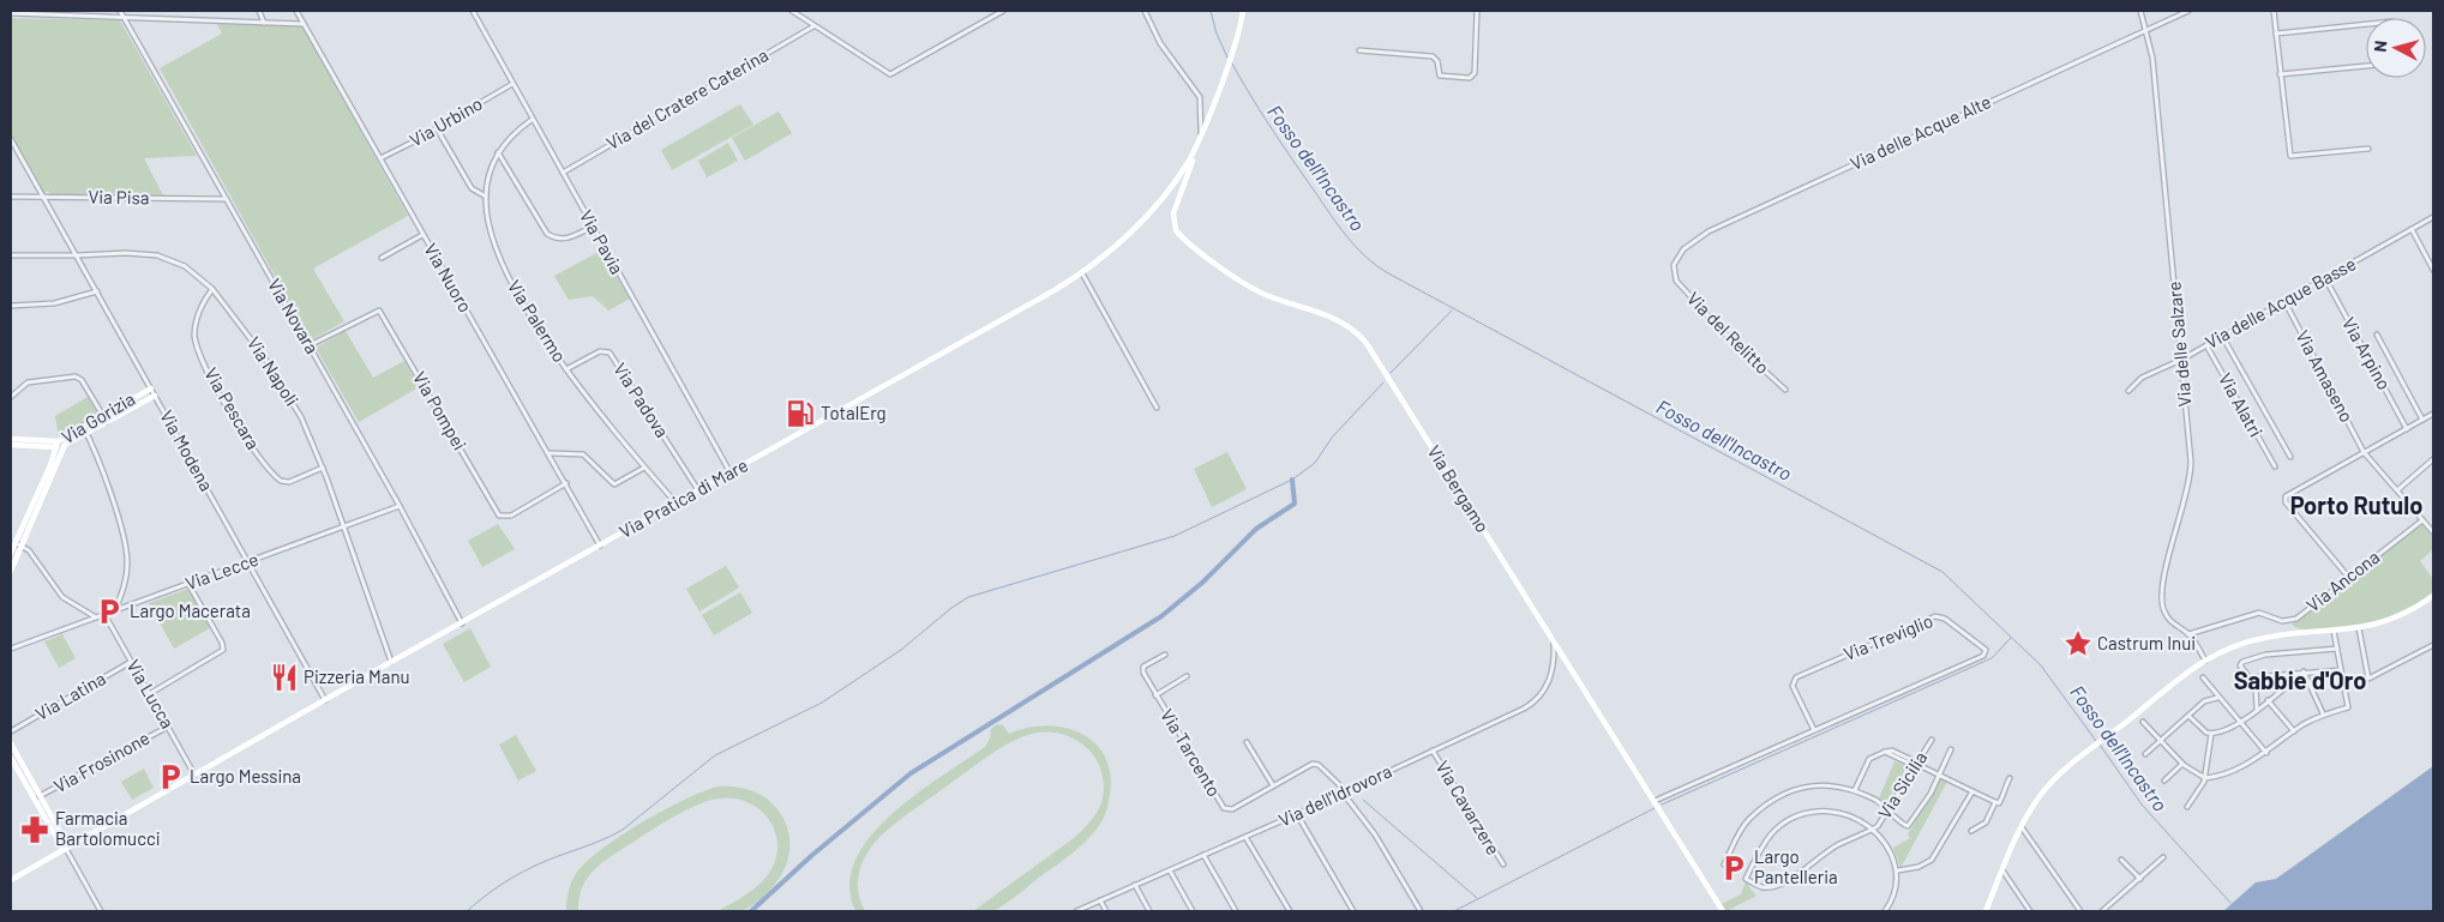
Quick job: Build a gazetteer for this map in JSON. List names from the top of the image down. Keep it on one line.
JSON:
{"streets":{"street":["Via del Cratere Caterina","Via Urbino","Via delle Acque Alte","Via Pisa","Via Pavia","Via Nuoro","Via delle Acque Basse","Via Novara","Via Palermo","Via del Relitto","Via delle Salzare","Via Arpino","Via Napoli","Via Amaseno","Via Padova","Via Alatri","Via Pescara","Via Pompei","Via Gorizia","Via Modena","Via Bergamo","Via Pratica di Mare","Via Lecce","Via Ancona","Via Treviglio","Via Lucca","Via Latina","Via Tarcento","Via Frosinone","Via Sicilia","Via dell'Idrovora","Via Cavarzere"]},"crossings":[["Via del Cratere Caterina","Via Pavia"],["Via Urbino","Via Pavia"],["Via Urbino","Via Nuoro"],["Via delle Acque Alte","Via del Relitto"],["Via delle Acque Alte","Via delle Salzare"],["Via Pisa","Via Novara"],["Via Pisa","Via Modena"],["Via Pavia","Via Palermo"],["Via Pavia","Via Pratica di Mare"],["Via Nuoro","Via Pompei"],["Via Nuoro","Via Pratica di Mare"],["Via delle Acque Basse","Via delle Salzare"],["Via delle Acque Basse","Via Arpino"],["Via delle Acque Basse","Via Amaseno"],["Via delle Acque Basse","Via Alatri"],["Via Novara","Via Pompei"],["Via Novara","Via Pratica di Mare"],["Via Novara","Via Lecce"],["Via Palermo","Via Padova"],["Via Palermo","Via Pratica di Mare"],["Via delle Salzare","Via Ancona"],["Via Napoli","Via Pescara"],["Via Napoli","Via Modena"],["Via Napoli","Via Pratica di Mare"],["Via Napoli","Via Lecce"],["Via Amaseno","Via Ancona"],["Via Padova","Via Pratica di Mare"],["Via Gorizia","Via Modena"],["Via Modena","Via Pratica di Mare"],["Via Modena","Via Lecce"],["Via Bergamo","Via Pratica di Mare"],["Via Bergamo","Via Treviglio"],["Via Bergamo","Via dell'Idrovora"],["Via Pratica di Mare","Via Lucca"],["Via Lecce","Via Lucca"],["Via Lucca","Via Latina"],["Via Lucca","Via Frosinone"],["Via Tarcento","Via dell'Idrovora"],["Via dell'Idrovora","Via Cavarzere"]],"districts":["Porto Rutulo","Sabbie d'Oro"],"water":["Fosso dell'Incastro"],"places":{"fuel station":["TotalErg"],"parking":["Largo Macerata","Largo Messina","Largo Pantelleria"],"place":["Castrum Inui"],"restaurant":["Pizzeria Manu"],"pharmacy":["Farmacia Bartolomucci"]},"north":"left"}
